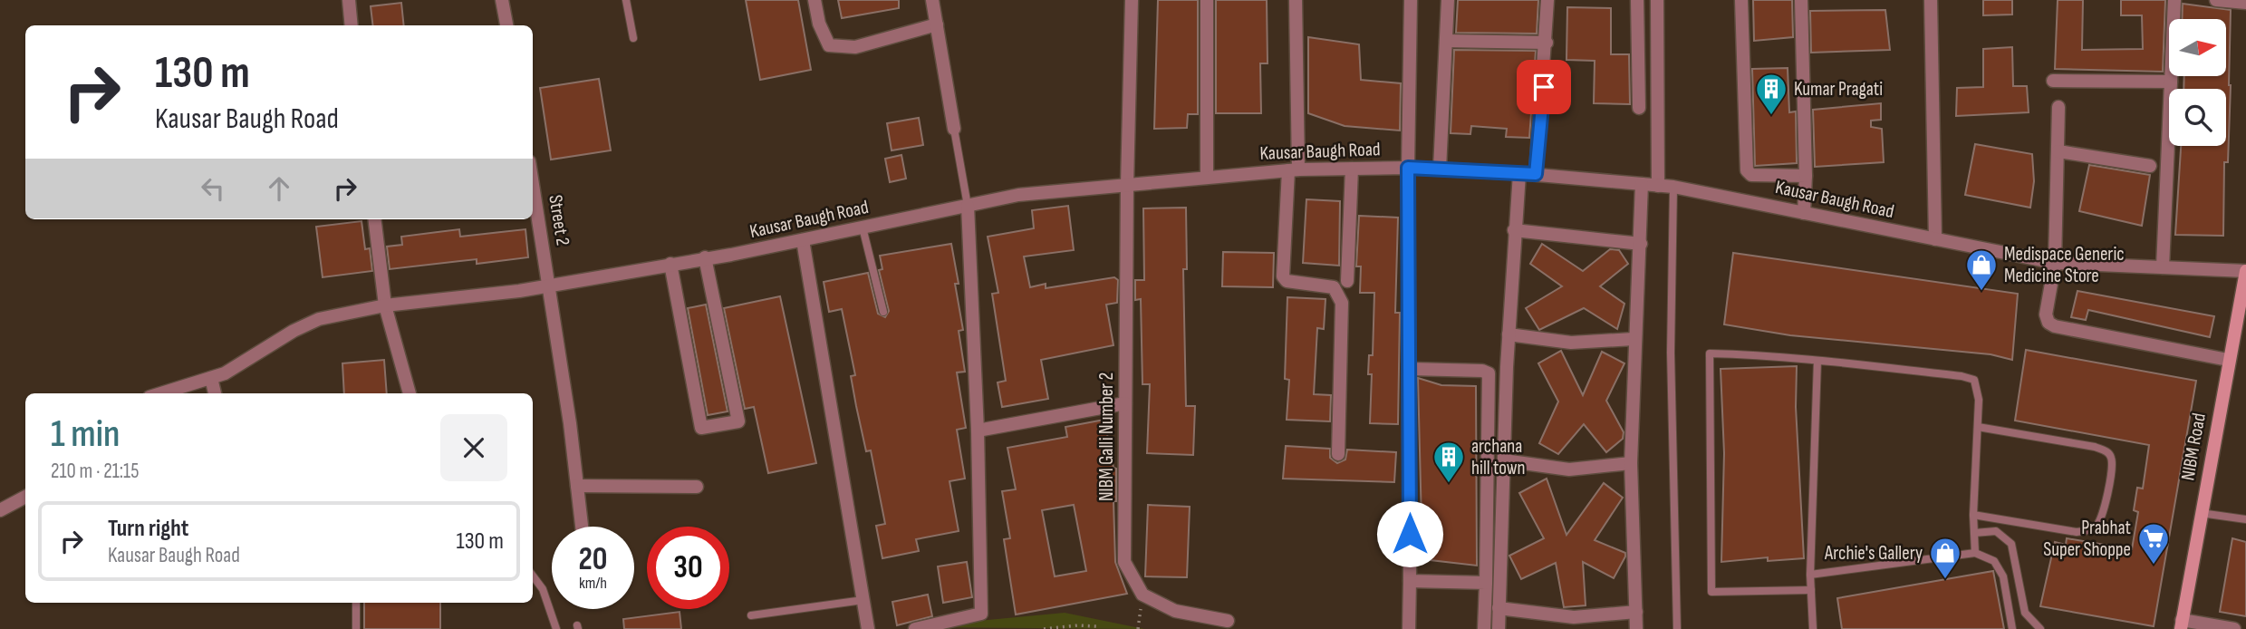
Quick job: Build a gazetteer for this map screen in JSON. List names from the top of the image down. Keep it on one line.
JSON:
{"streets":{"main road":["NIBM Road"],"street":["Kausar Baugh Road","Street 2","NIBM Galli Number 2"]},"crossings":[["Kausar Baugh Road","Street 2"],["Kausar Baugh Road","NIBM Galli Number 2"],["Kausar Baugh Road","NIBM Road"]],"places":{"building":["Kumar Pragati","archana hill town"],"shop":["Medispace Generic Medicine Store","Archie's Gallery"],"supermarket":["Prabhat Super Shoppe"]},"north":"right","page":{"turn":["130 m","Kausar Baugh Road"],"heading":["1 min","210 m · 21:15"],"list":[{"name":"Turn right","note":"Kausar Baugh Road","value":"130 m"}],"speed":"20 km/h","limit":"30"}}
